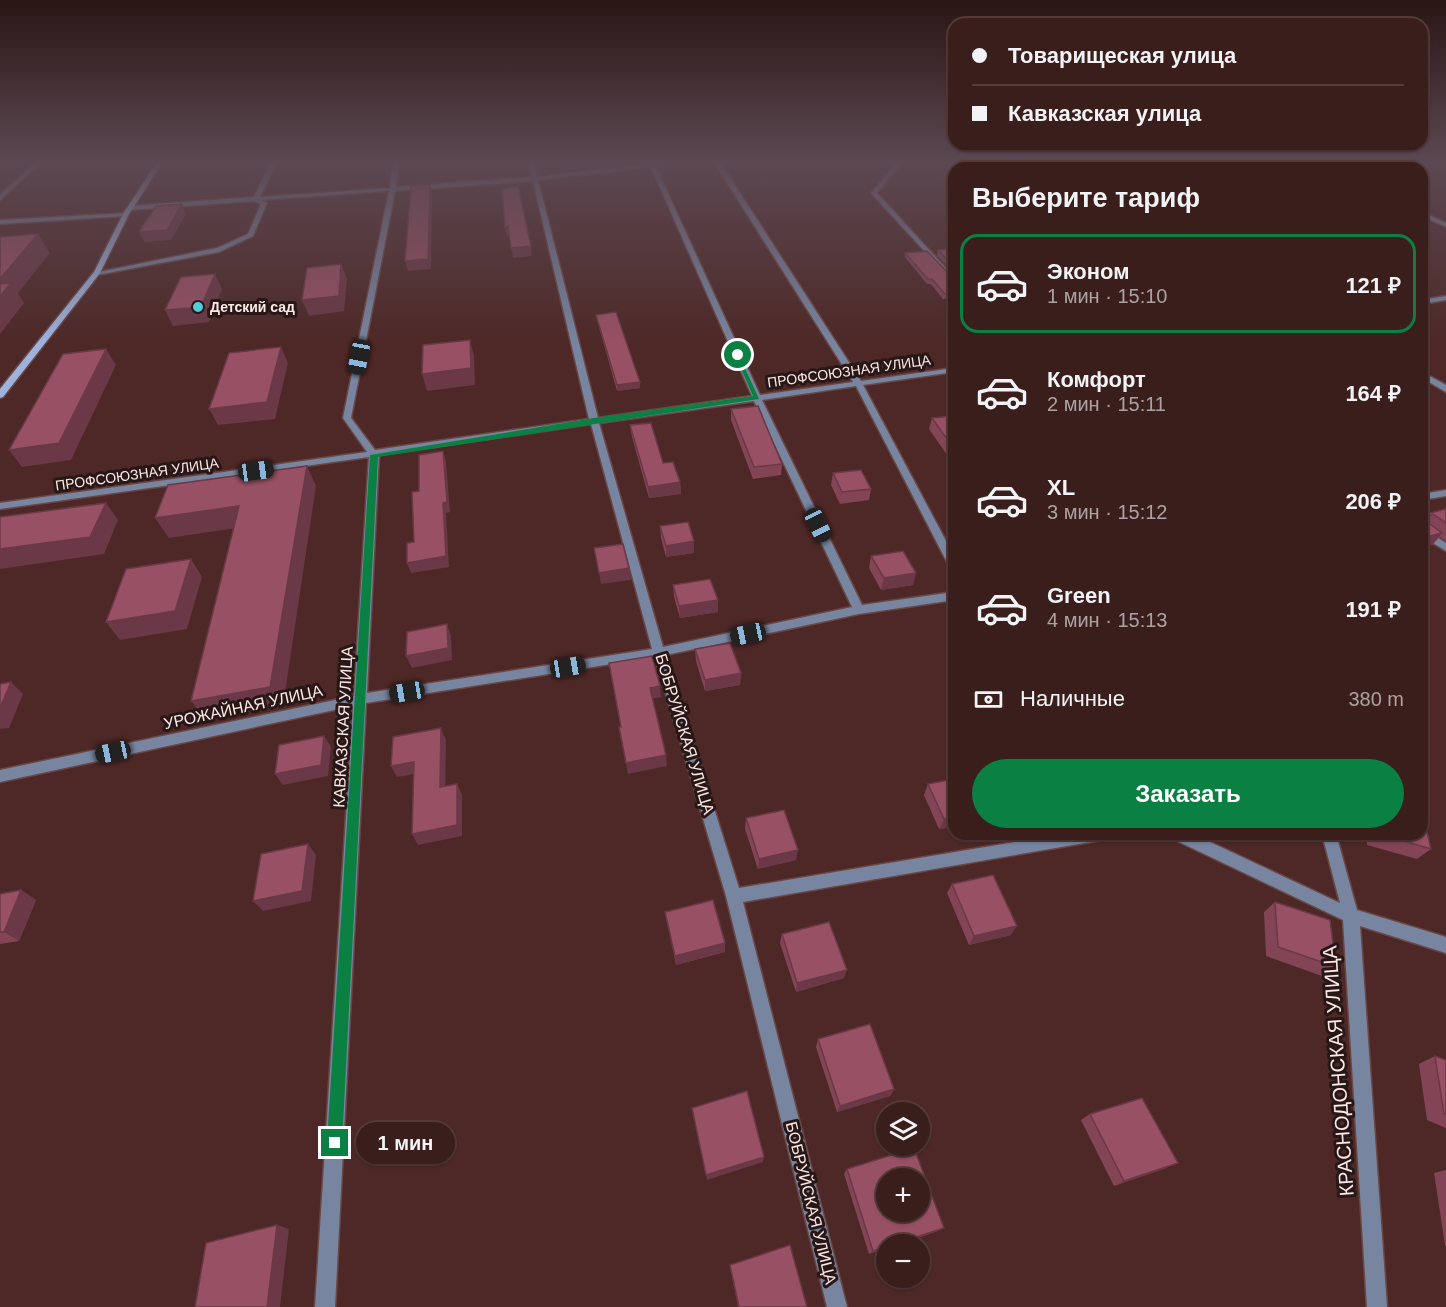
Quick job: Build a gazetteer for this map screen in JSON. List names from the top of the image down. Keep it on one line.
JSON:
{"streets":{"street":["ПРОФСОЮЗНАЯ УЛИЦА","УРОЖАЙНАЯ УЛИЦА","КАВКАЗСКАЯ УЛИЦА","БОБРУЙСКАЯ УЛИЦА","КРАСНОДОНСКАЯ УЛИЦА"]},"crossings":[["ПРОФСОЮЗНАЯ УЛИЦА","КАВКАЗСКАЯ УЛИЦА"],["ПРОФСОЮЗНАЯ УЛИЦА","БОБРУЙСКАЯ УЛИЦА"],["УРОЖАЙНАЯ УЛИЦА","КАВКАЗСКАЯ УЛИЦА"],["УРОЖАЙНАЯ УЛИЦА","БОБРУЙСКАЯ УЛИЦА"]],"places":["Детский сад"],"page":{"banner":["Товарищеская улица","Кавказская улица"],"heading":"Выберите тариф","list":[{"name":"Эконом","note":"1 мин · 15:10","value":"121 ₽"},{"name":"Комфорт","note":"2 мин · 15:11","value":"164 ₽"},{"name":"XL","note":"3 мин · 15:12","value":"206 ₽"},{"name":"Green","note":"4 мин · 15:13","value":"191 ₽"}],"pay":["Наличные","380 m"],"buttons":"Заказать","map_buttons":["+","−"],"bubble":"1 мин"}}
